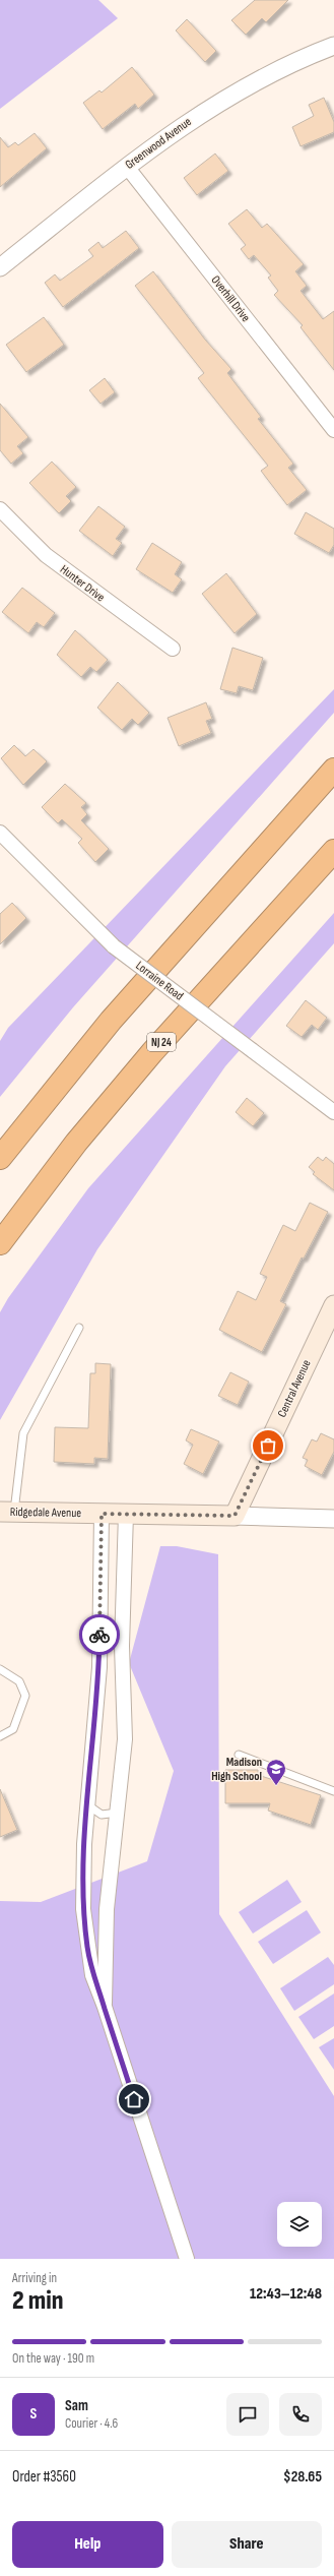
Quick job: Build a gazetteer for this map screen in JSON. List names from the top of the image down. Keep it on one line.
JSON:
{"streets":{"highway":["NJ 24"],"main road":["Central Avenue","Ridgedale Avenue"],"street":["Greenwood Avenue","Overhill Drive","Hunter Drive","Lorraine Road"]},"crossings":[["Greenwood Avenue","Overhill Drive"],["Central Avenue","Ridgedale Avenue"]],"places":{"school or university":["Madison High School"]},"page":{"heading":["2 min","Arriving in","12:43–12:48"],"panel":["Sam","Courier · 4.6","Order #3560","$28.65"],"bar":"On the way · 190 m","round":"S","buttons":["Help","Share"]}}
